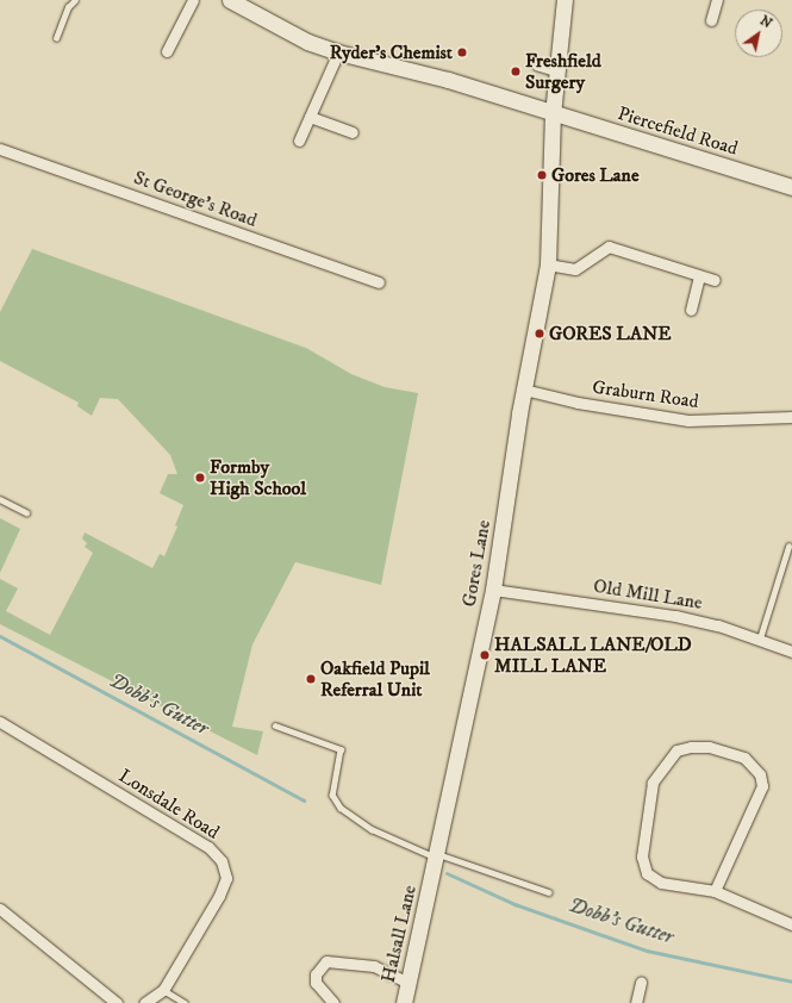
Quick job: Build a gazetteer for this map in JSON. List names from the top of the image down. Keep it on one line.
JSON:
{"streets":{"street":["Piercefield Road","St George's Road","Graburn Road","Gores Lane","Old Mill Lane","Lonsdale Road","Halsall Lane"]},"crossings":[["Piercefield Road","Gores Lane"],["Graburn Road","Gores Lane"],["Gores Lane","Old Mill Lane"],["Gores Lane","Halsall Lane"]],"water":["Dobb's Gutter"],"places":["Ryder's Chemist","Freshfield Surgery","Gores Lane","GORES LANE","Formby High School","HALSALL LANE/OLD MILL LANE","Oakfield Pupil Referral Unit"],"north":"top right"}
